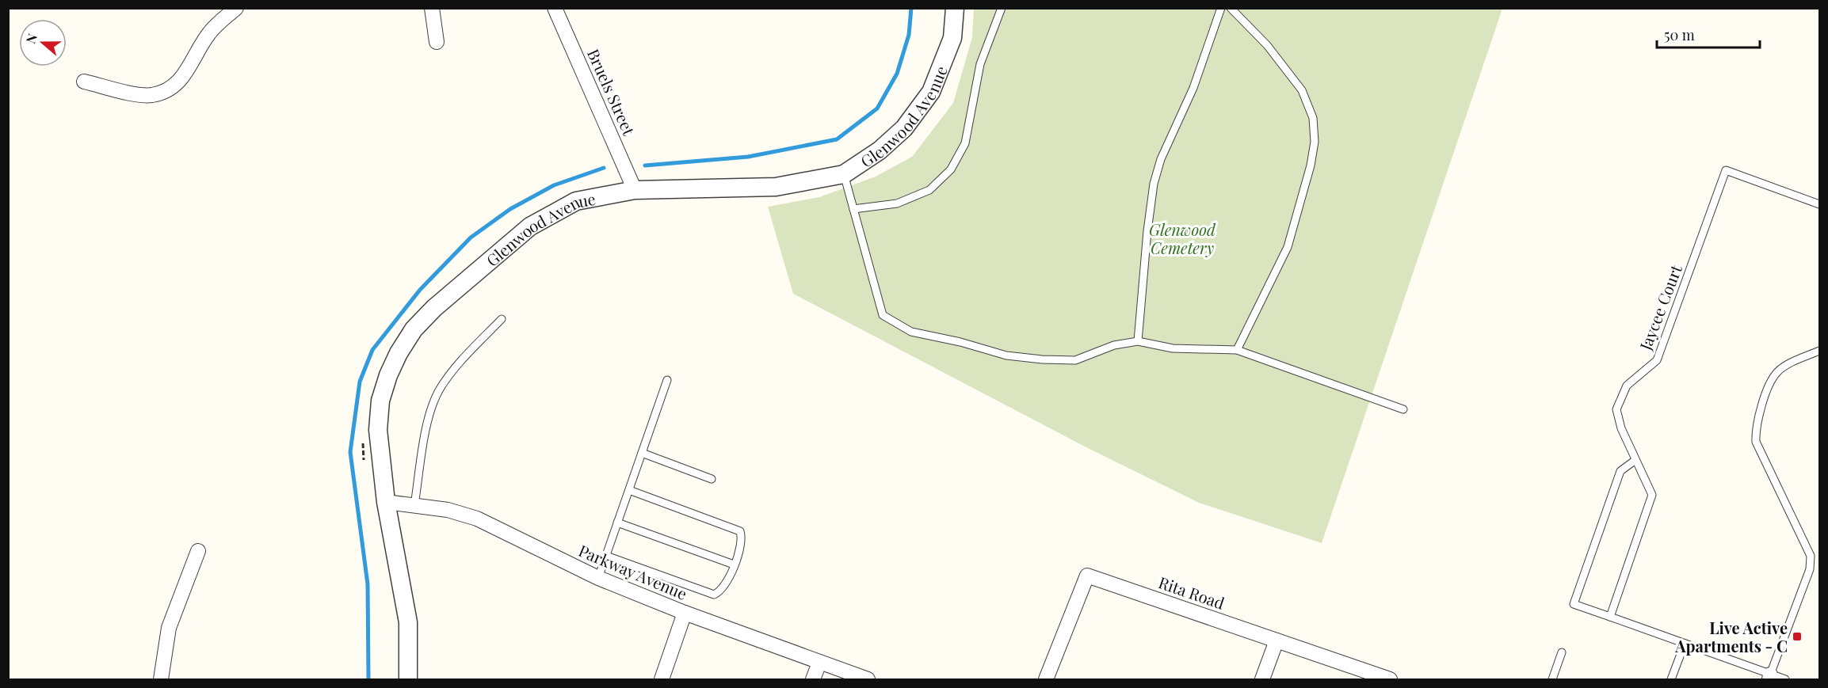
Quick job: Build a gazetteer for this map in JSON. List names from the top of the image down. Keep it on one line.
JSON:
{"streets":{"street":["Bruels Street","Glenwood Avenue","Parkway Avenue","Rita Road"],"lane":["Jaycee Court"]},"crossings":[["Bruels Street","Glenwood Avenue"],["Glenwood Avenue","Parkway Avenue"]],"parks":["Glenwood Cemetery"],"places":{"transit":["Live Active Apartments - C"]},"scale_bar":"50 m","north":"left"}
